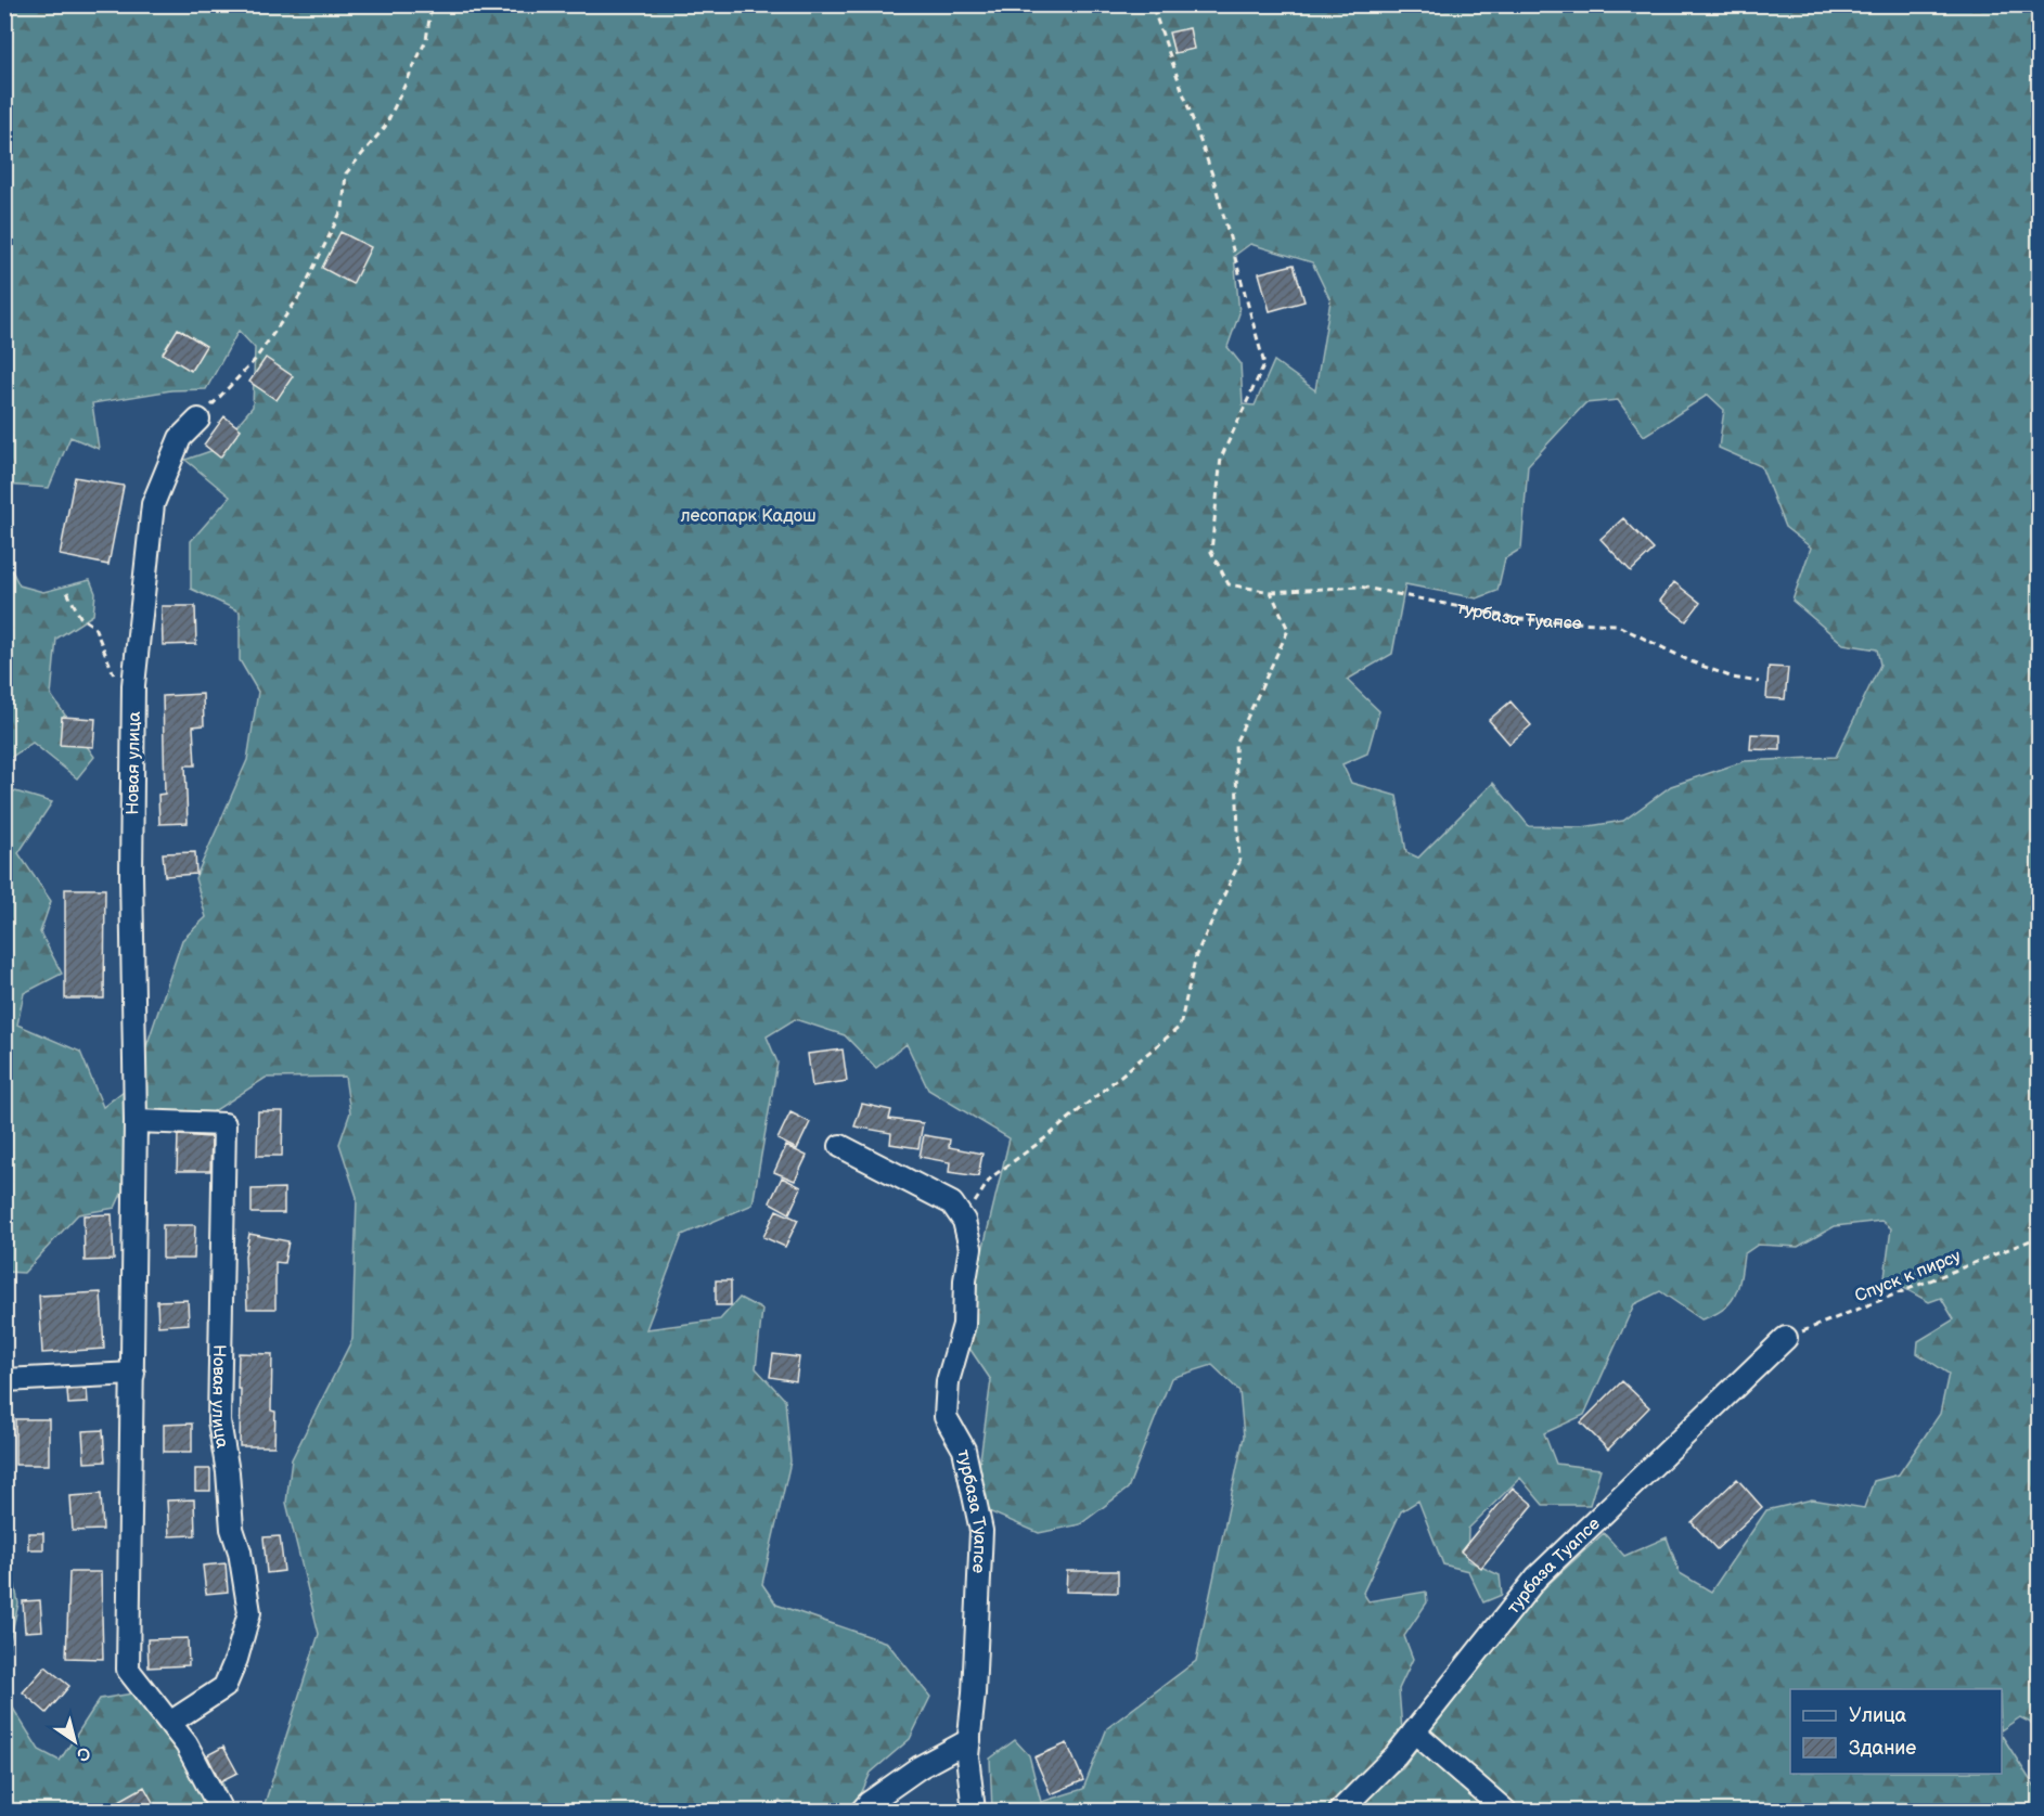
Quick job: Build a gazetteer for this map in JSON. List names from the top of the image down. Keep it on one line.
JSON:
{"streets":{"street":["турбаза Туапсе","Новая улица"],"path":["Спуск к пирсу"]},"crossings":[["турбаза Туапсе","Спуск к пирсу"]],"parks":["лесопарк Кадош"],"legend":["Улица","Здание"],"north":"bottom right"}
